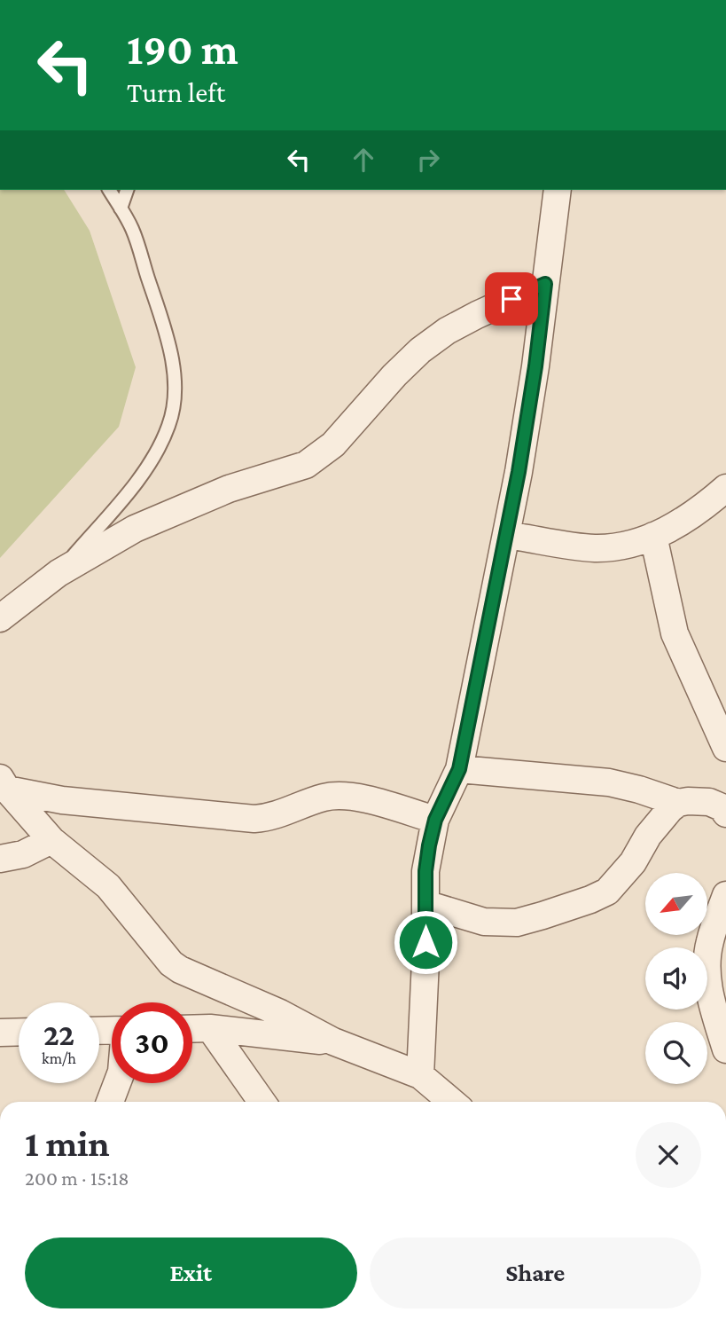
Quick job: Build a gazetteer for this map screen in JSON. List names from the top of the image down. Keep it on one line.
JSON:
{"north":"bottom left","page":{"turn":["190 m","Turn left"],"speed":"22 km/h","limit":"30","heading":["1 min","200 m · 15:18"],"buttons":["Exit","Share"]}}
